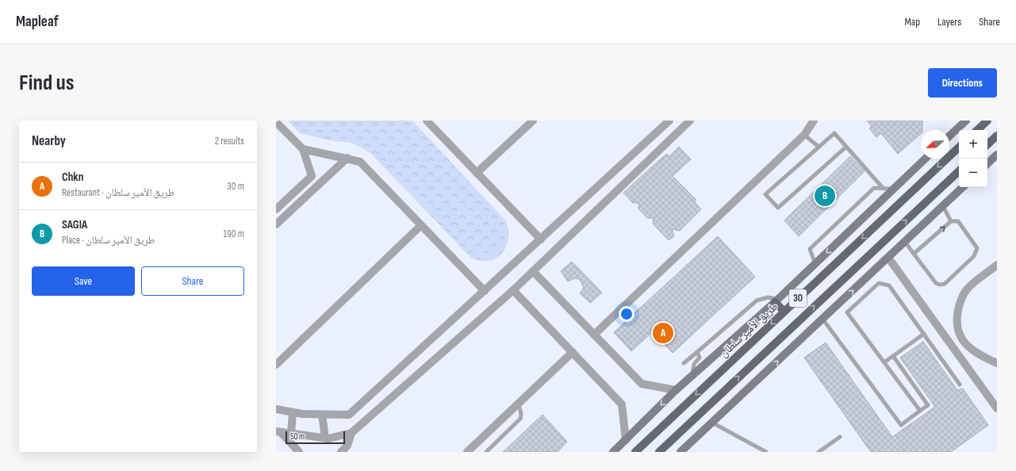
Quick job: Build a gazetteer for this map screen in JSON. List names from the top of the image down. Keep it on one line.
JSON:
{"streets":{"main road":["30","طريق الأمير سلطان"]},"scale_bar":"50 m","north":"bottom left","page":{"header":"Mapleaf","nav":["Map","Layers","Share"],"buttons":["Directions",["Save","Share"]],"title":"Find us","heading":["Nearby","2 results"],"map_buttons":["+","−"],"list":[{"mark":"A","name":"Chkn","note":"Restaurant · طريق الأمير سلطان","value":"30 m"},{"mark":"B","name":"SAGIA","note":"Place · طريق الأمير سلطان","value":"190 m"}],"pins":["B","A"],"scale":"50 m"}}
